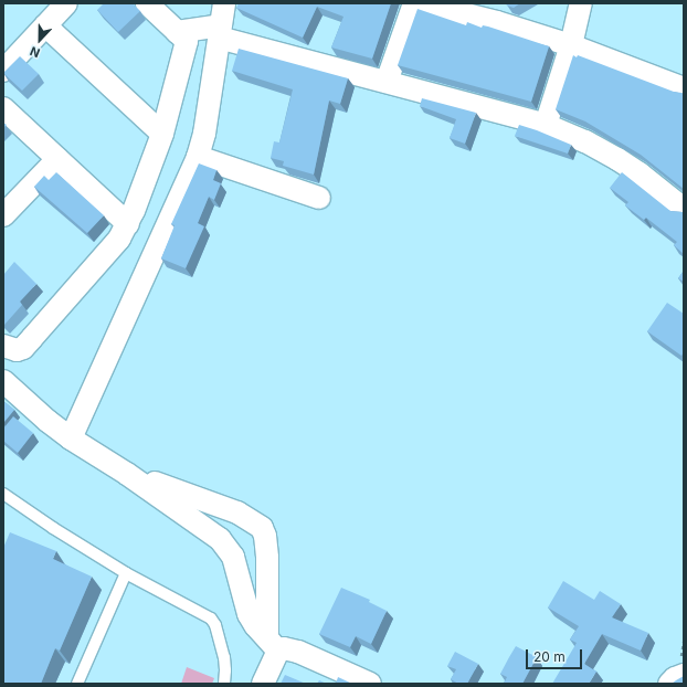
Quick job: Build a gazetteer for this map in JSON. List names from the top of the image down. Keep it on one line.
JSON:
{"scale_bar":"20 m","north":"bottom"}
